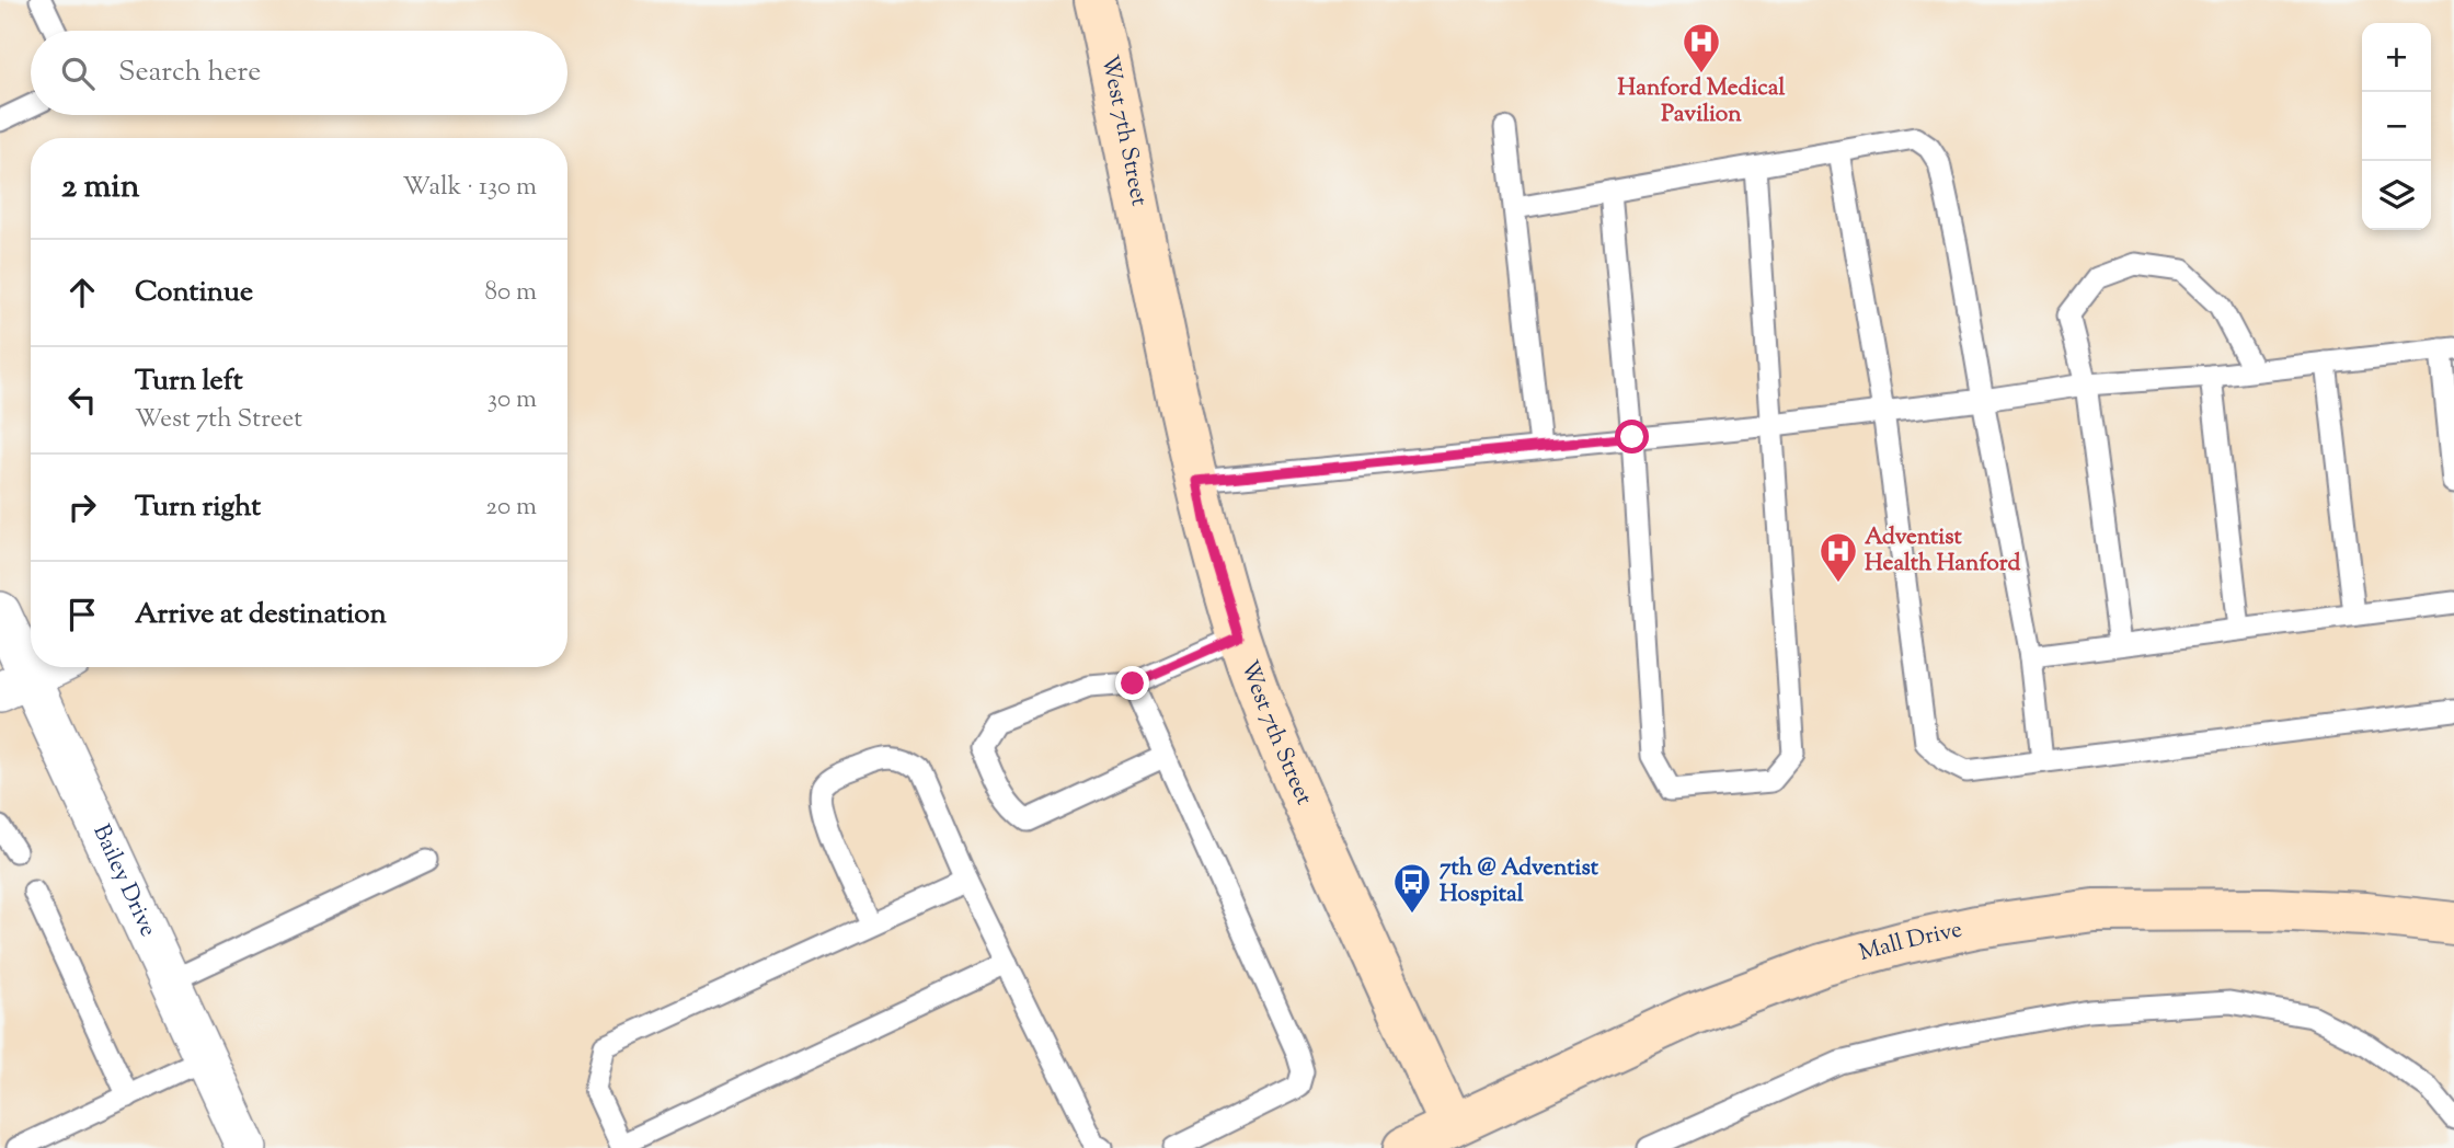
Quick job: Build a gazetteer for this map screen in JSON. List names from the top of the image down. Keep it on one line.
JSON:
{"streets":{"street":["West 7th Street","Bailey Drive","Mall Drive"]},"crossings":[["West 7th Street","Mall Drive"]],"places":{"hospital":["Hanford Medical Pavilion","Adventist Health Hanford"],"bus stop":["7th @ Adventist Hospital"]},"page":{"map_buttons":["+","−"],"search":"Search here","heading":["2 min","Walk · 130 m"],"list":[["Continue","80 m"],["Turn left","West 7th Street","30 m"],["Turn right","20 m"],"Arrive at destination"]}}
